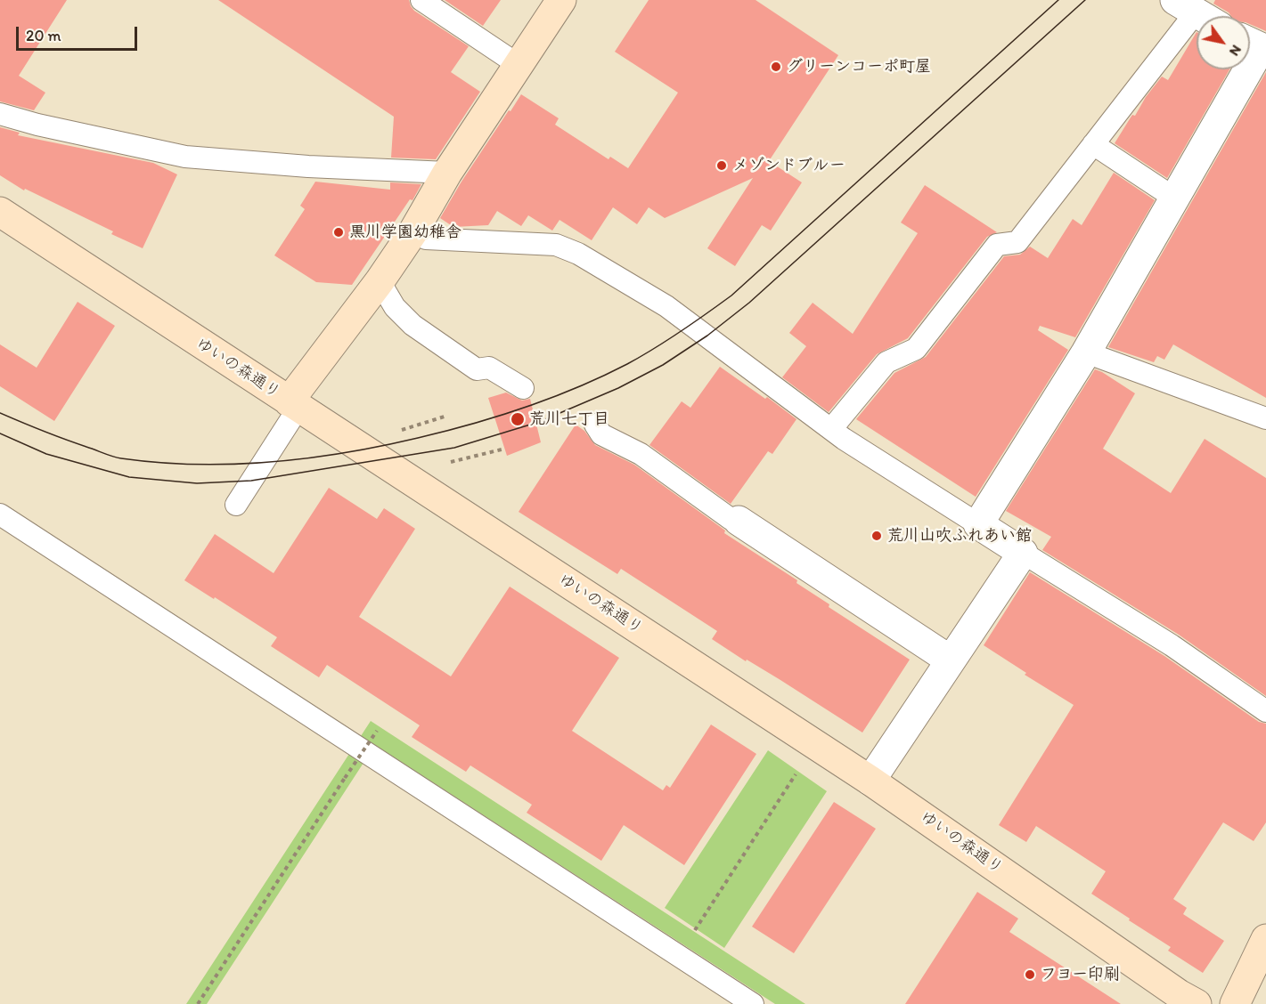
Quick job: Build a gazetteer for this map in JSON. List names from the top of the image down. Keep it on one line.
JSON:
{"streets":{"street":["ゆいの森通り"]},"places":["グリーンコーポ町屋","メゾンドブルー","黒川学園幼稚舎","荒川七丁目","荒川山吹ふれあい館","フヨー印刷"],"scale_bar":"20 m","north":"bottom right"}
